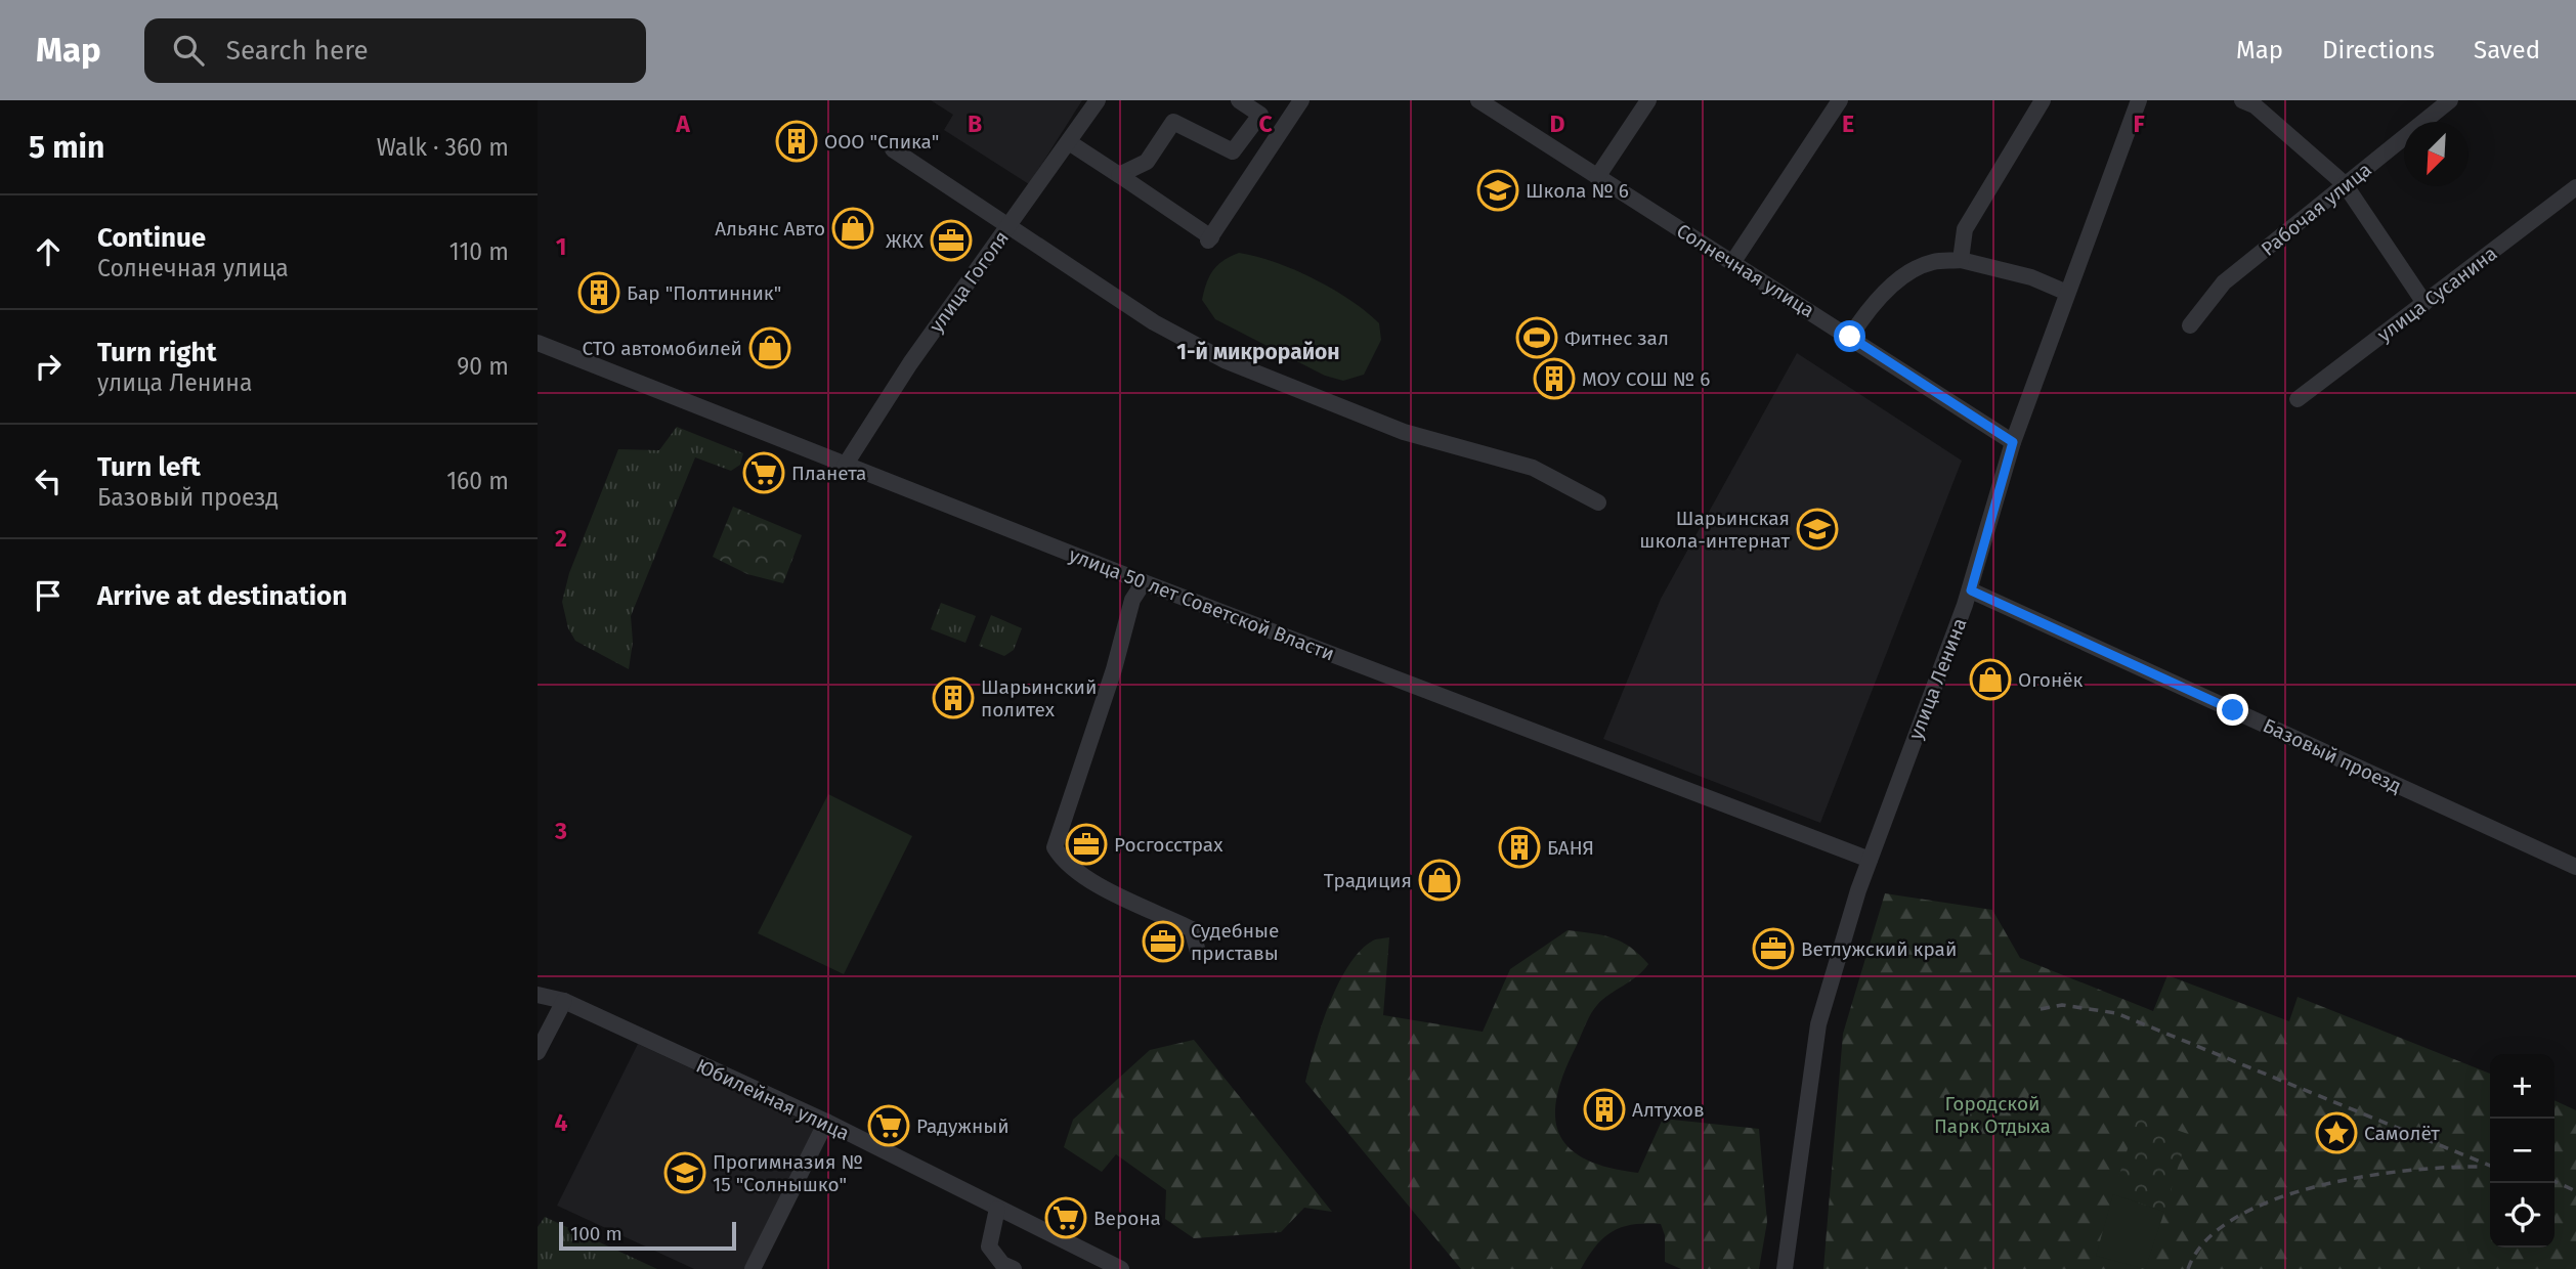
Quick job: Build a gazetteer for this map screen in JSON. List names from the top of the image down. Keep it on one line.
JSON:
{"streets":{"street":["Рабочая улица","Солнечная улица","улица Гоголя","улица Сусанина","улица 50 лет Советской Власти","улица Ленина","Базовый проезд","Юбилейная улица"]},"crossings":[["Солнечная улица","улица Ленина"],["улица Гоголя","улица 50 лет Советской Власти"],["улица 50 лет Советской Власти","улица Ленина"],["улица Ленина","Базовый проезд"]],"districts":["1-й микрорайон"],"parks":["Городской Парк Отдыха"],"places":{"building":["ООО \"Спика\"","Бар \"Полтинник\"","МОУ СОШ № 6","Шарьинский политех","БАНЯ","Алтухов"],"school or university":["Школа № 6","Шарьинская школа-интернат","Прогимназия № 15 \"Солнышко\""],"shop":["Альянс Авто","СТО автомобилей","Огонёк","Традиция"],"office":["ЖКХ","Росгосстрах","Судебные приставы","Ветлужский край"],"sports":["Фитнес зал"],"supermarket":["Планета","Радужный","Верона"],"place":["Самолёт"]},"scale_bar":"100 m","north":"bottom left","page":{"header":"Map","search":"Search here","nav":["Map","Directions","Saved"],"heading":["5 min","Walk · 360 m"],"list":[["Continue","Солнечная улица","110 m"],["Turn right","улица Ленина","90 m"],["Turn left","Базовый проезд","160 m"],"Arrive at destination"],"map_buttons":["+","−"],"scale":"100 m"},"grid":{"columns":["A","B","C","D","E","F"],"rows":["1","2","3","4"]}}
